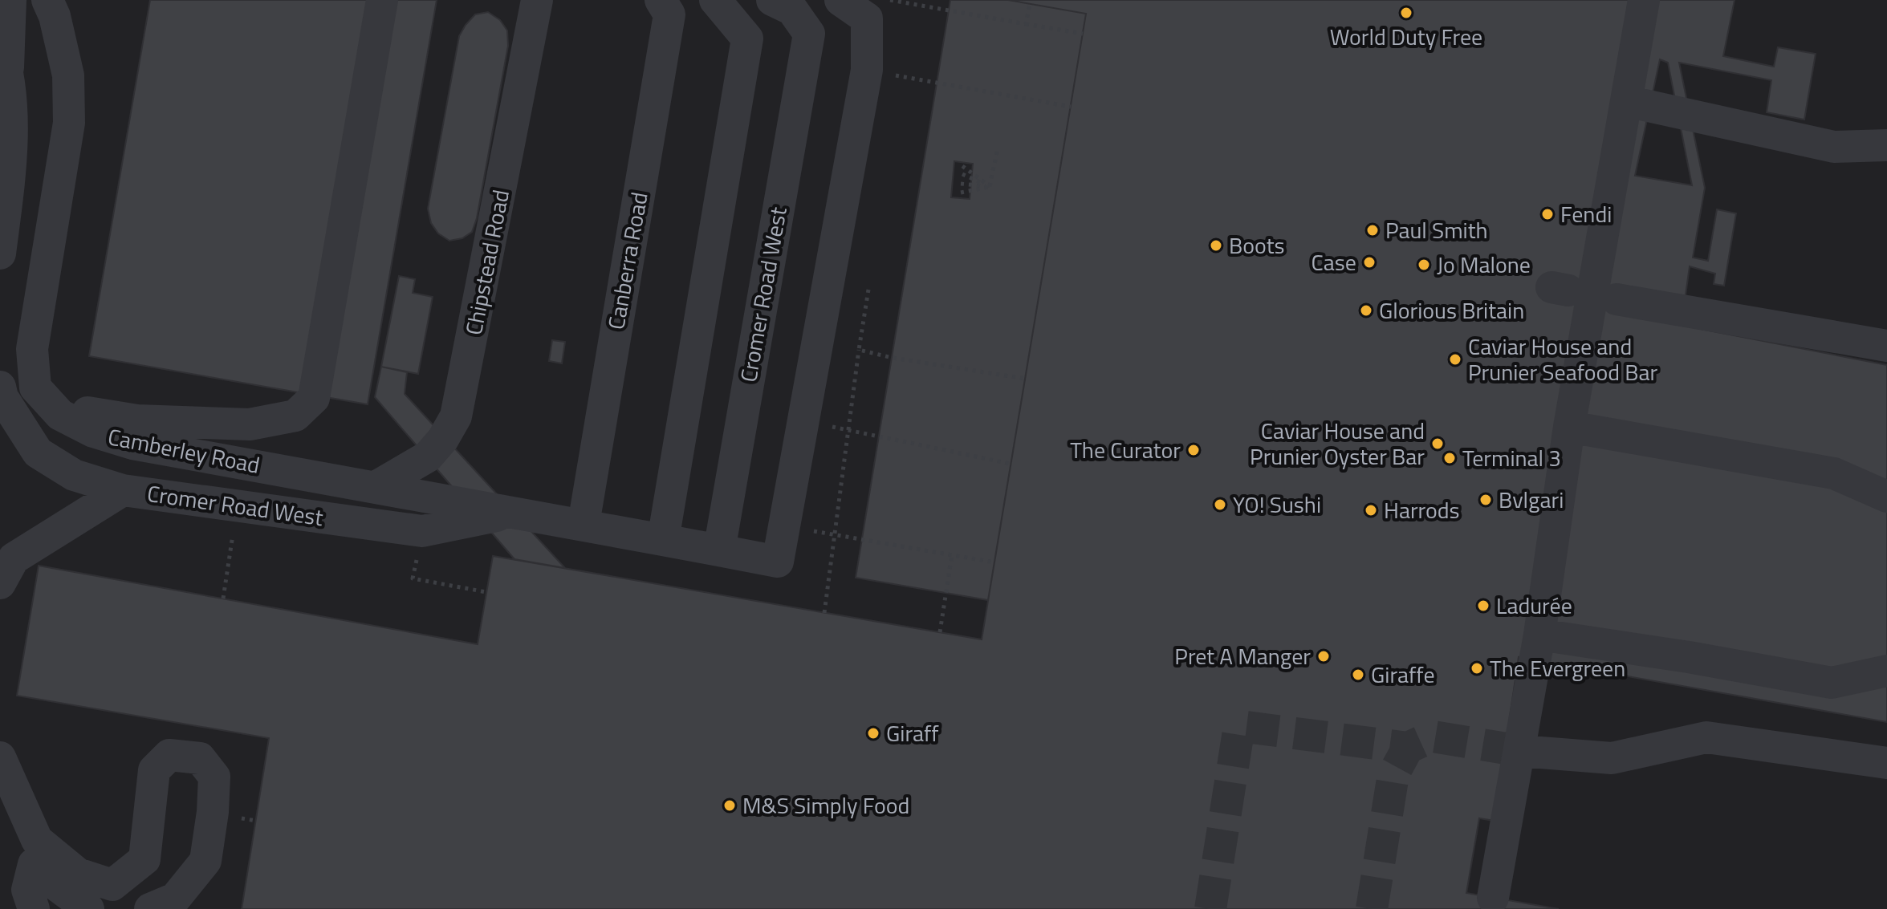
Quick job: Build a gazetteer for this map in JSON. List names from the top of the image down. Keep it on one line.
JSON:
{"streets":{"street":["Canberra Road","Chipstead Road","Cromer Road West","Camberley Road"]},"crossings":[["Canberra Road","Camberley Road"],["Chipstead Road","Camberley Road"],["Cromer Road West","Camberley Road"]],"places":["World Duty Free","Fendi","Paul Smith","Boots","Case","Jo Malone","Glorious Britain","Caviar House and Prunier Seafood Bar","Caviar House and Prunier Oyster Bar","The Curator","Terminal 3","Bvlgari","YO! Sushi","Harrods","Ladurée","Pret A Manger","The Evergreen","Giraffe","Giraff","M&S Simply Food"]}
